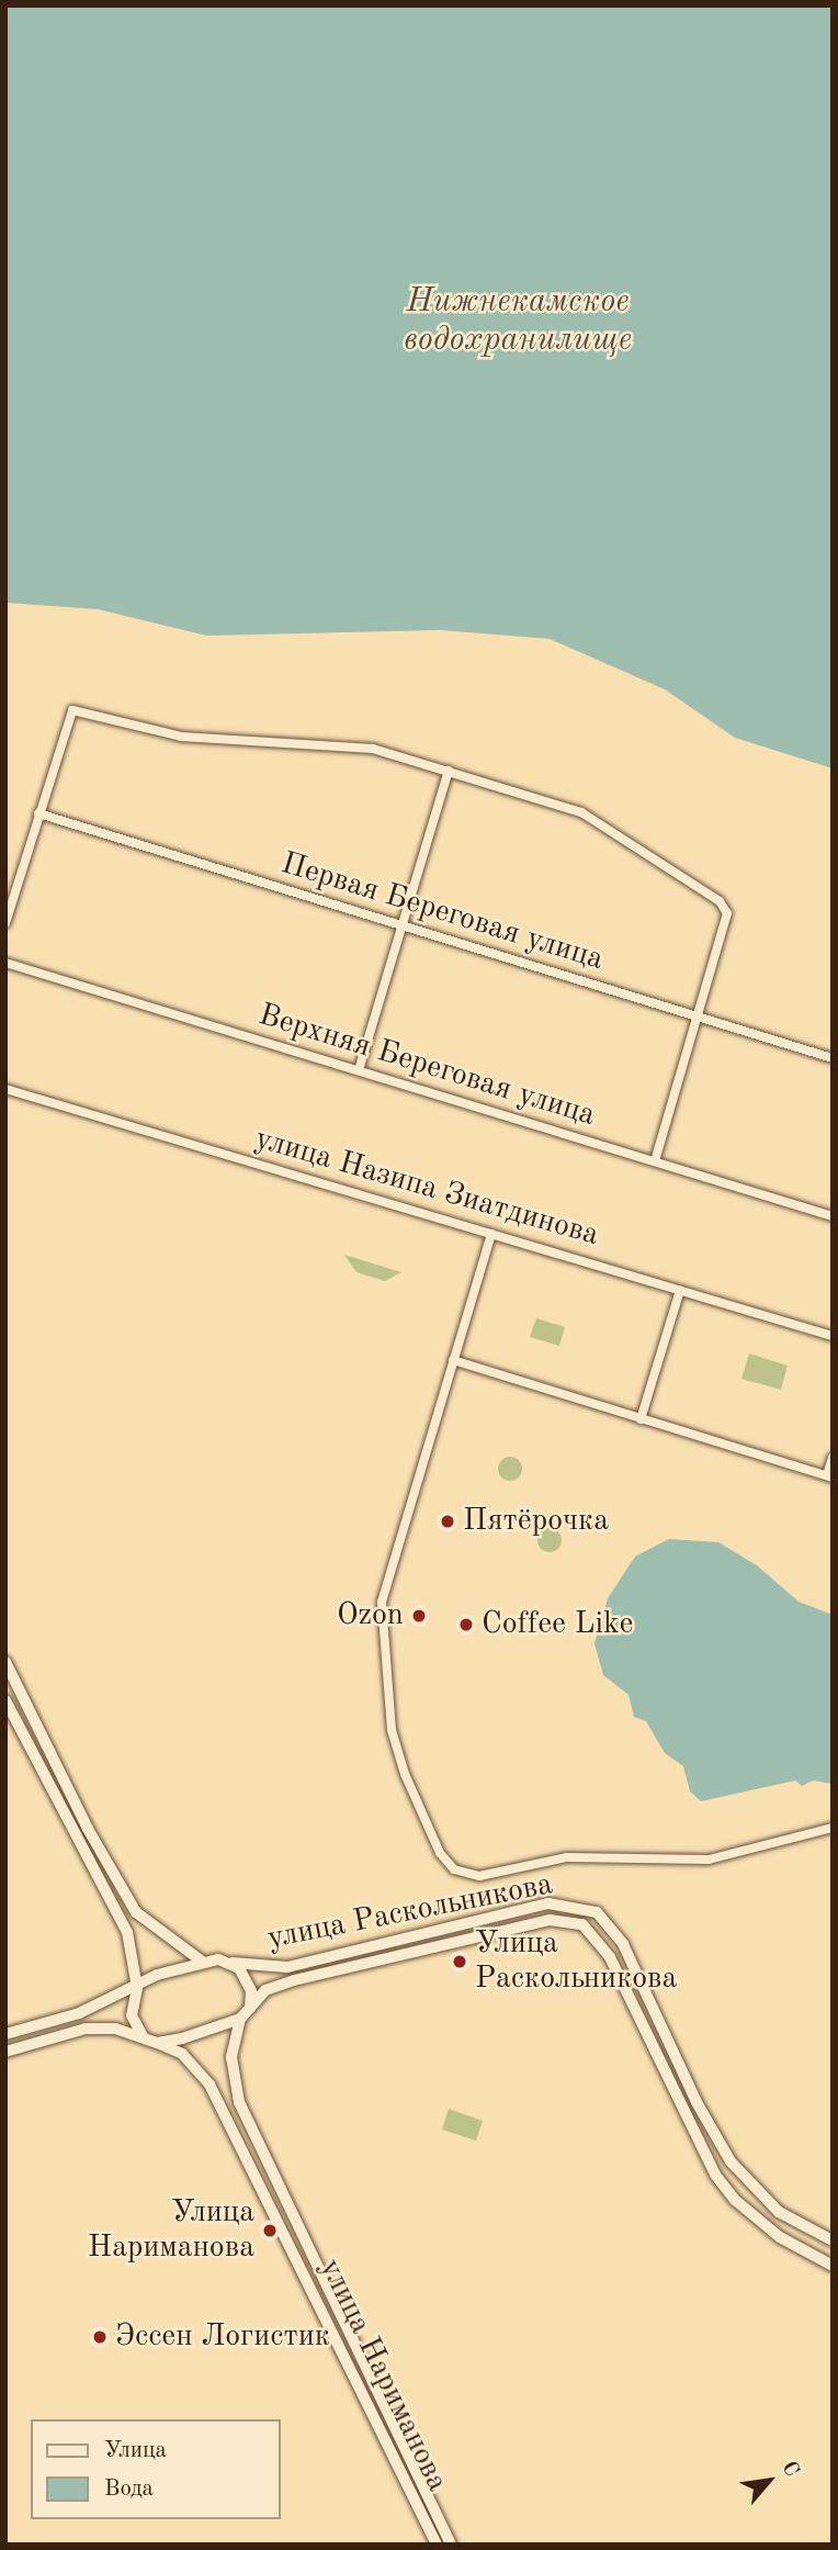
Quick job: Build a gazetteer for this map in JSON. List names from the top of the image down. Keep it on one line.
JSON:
{"streets":{"main road":["улица Нариманова"],"street":["Первая Береговая улица","Верхняя Береговая улица","улица Назипа Зиатдинова","улица Раскольникова"]},"water":["Нижнекамское водохранилище"],"places":["Пятёрочка","Ozon","Coffee Like","Улица Раскольникова","Улица Нариманова","Эссен Логистик"],"legend":["Улица","Вода"],"north":"top right"}
